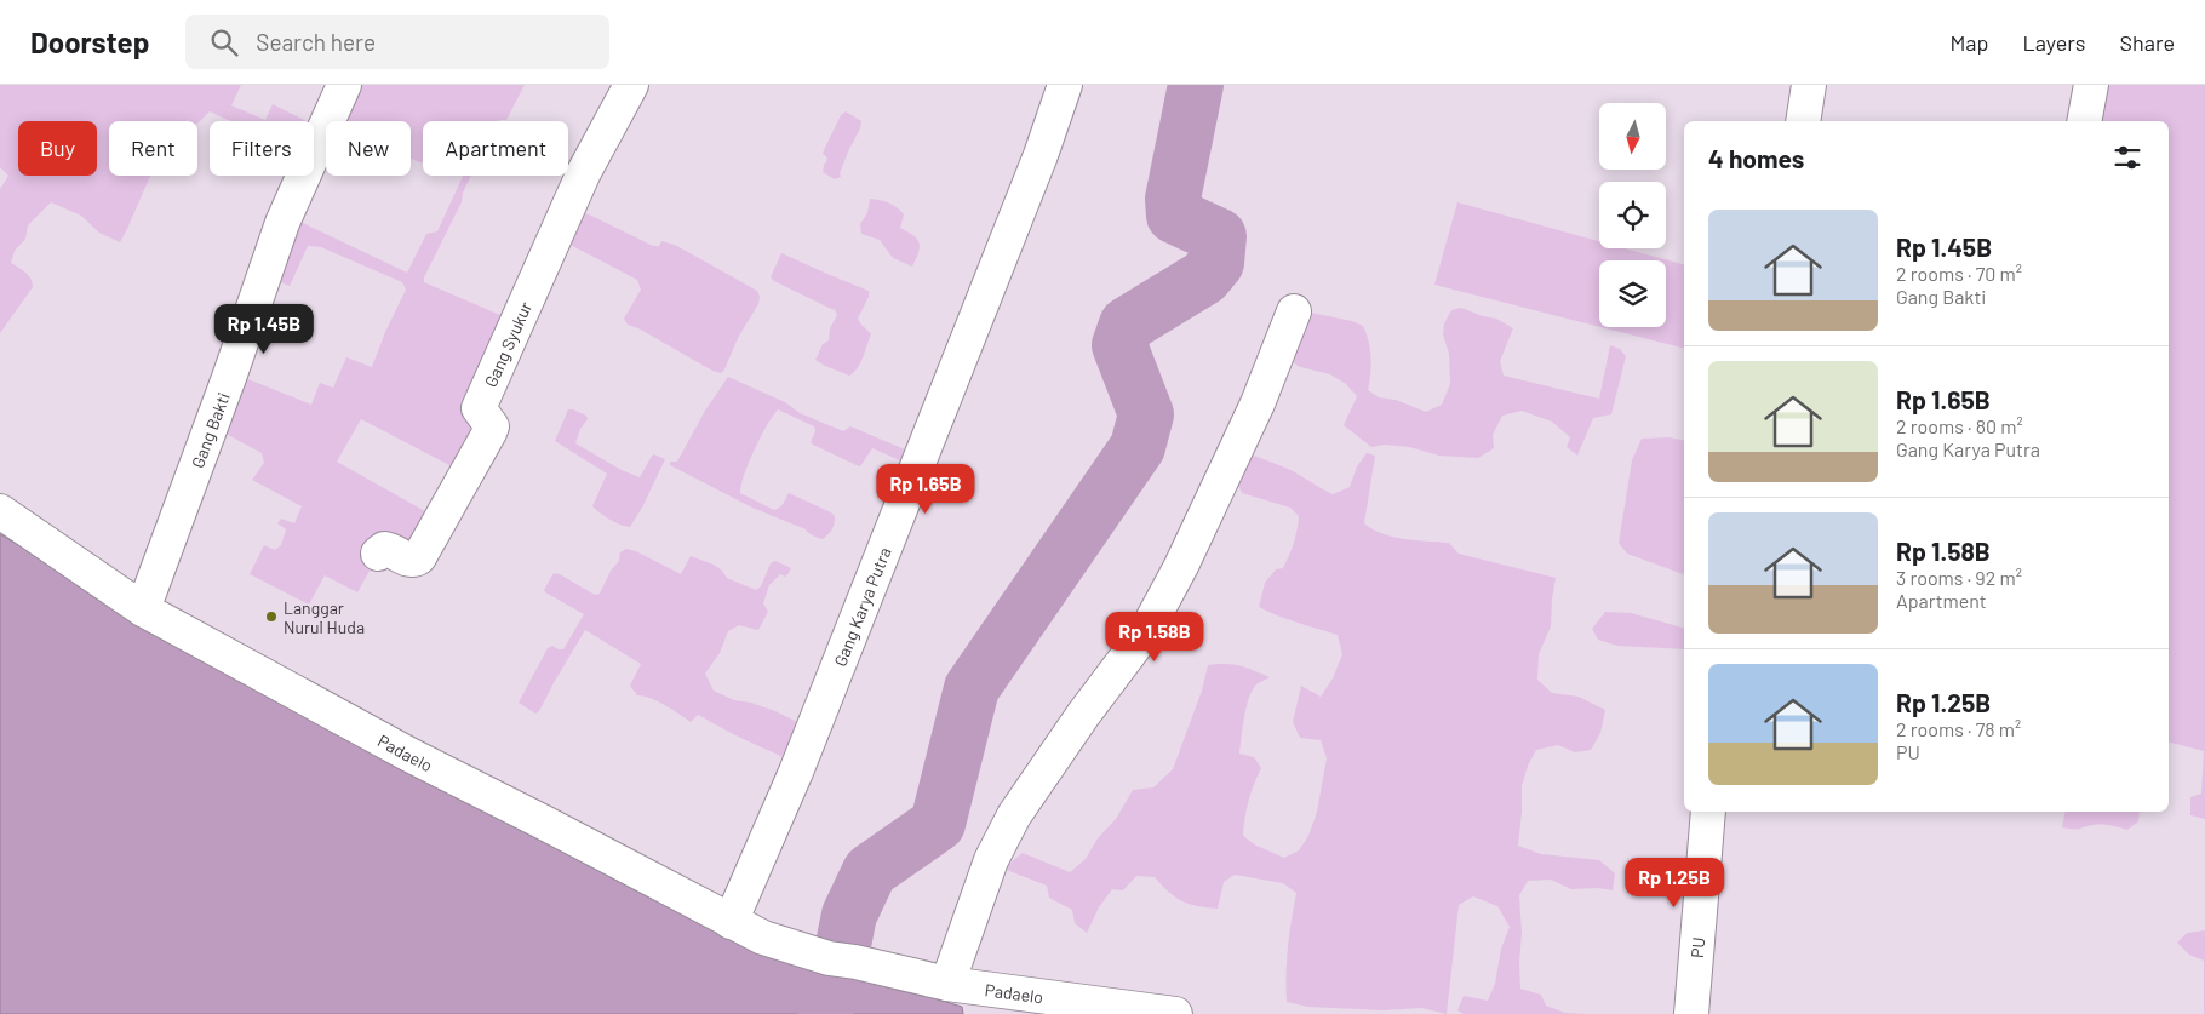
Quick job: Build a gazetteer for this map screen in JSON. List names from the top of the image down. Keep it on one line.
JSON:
{"streets":{"street":["Gang Syukur","Gang Bakti","Gang Karya Putra","Padaelo","PU"]},"crossings":[["Gang Bakti","Padaelo"],["Gang Karya Putra","Padaelo"]],"places":["Langgar Nurul Huda"],"north":"bottom","page":{"header":"Doorstep","search":"Search here","nav":["Map","Layers","Share"],"chip":["Buy","Rent","Filters","New","Apartment"],"heading":"4 homes","list":[{"name":"Rp 1.45B","note":"2 rooms · 70 m² · Gang Bakti"},{"name":"Rp 1.65B","note":"2 rooms · 80 m² · Gang Karya Putra"},{"name":"Rp 1.58B","note":"3 rooms · 92 m² · Apartment"},{"name":"Rp 1.25B","note":"2 rooms · 78 m² · PU"}],"price":["Rp 1.45B","Rp 1.65B","Rp 1.58B","Rp 1.25B"]}}
